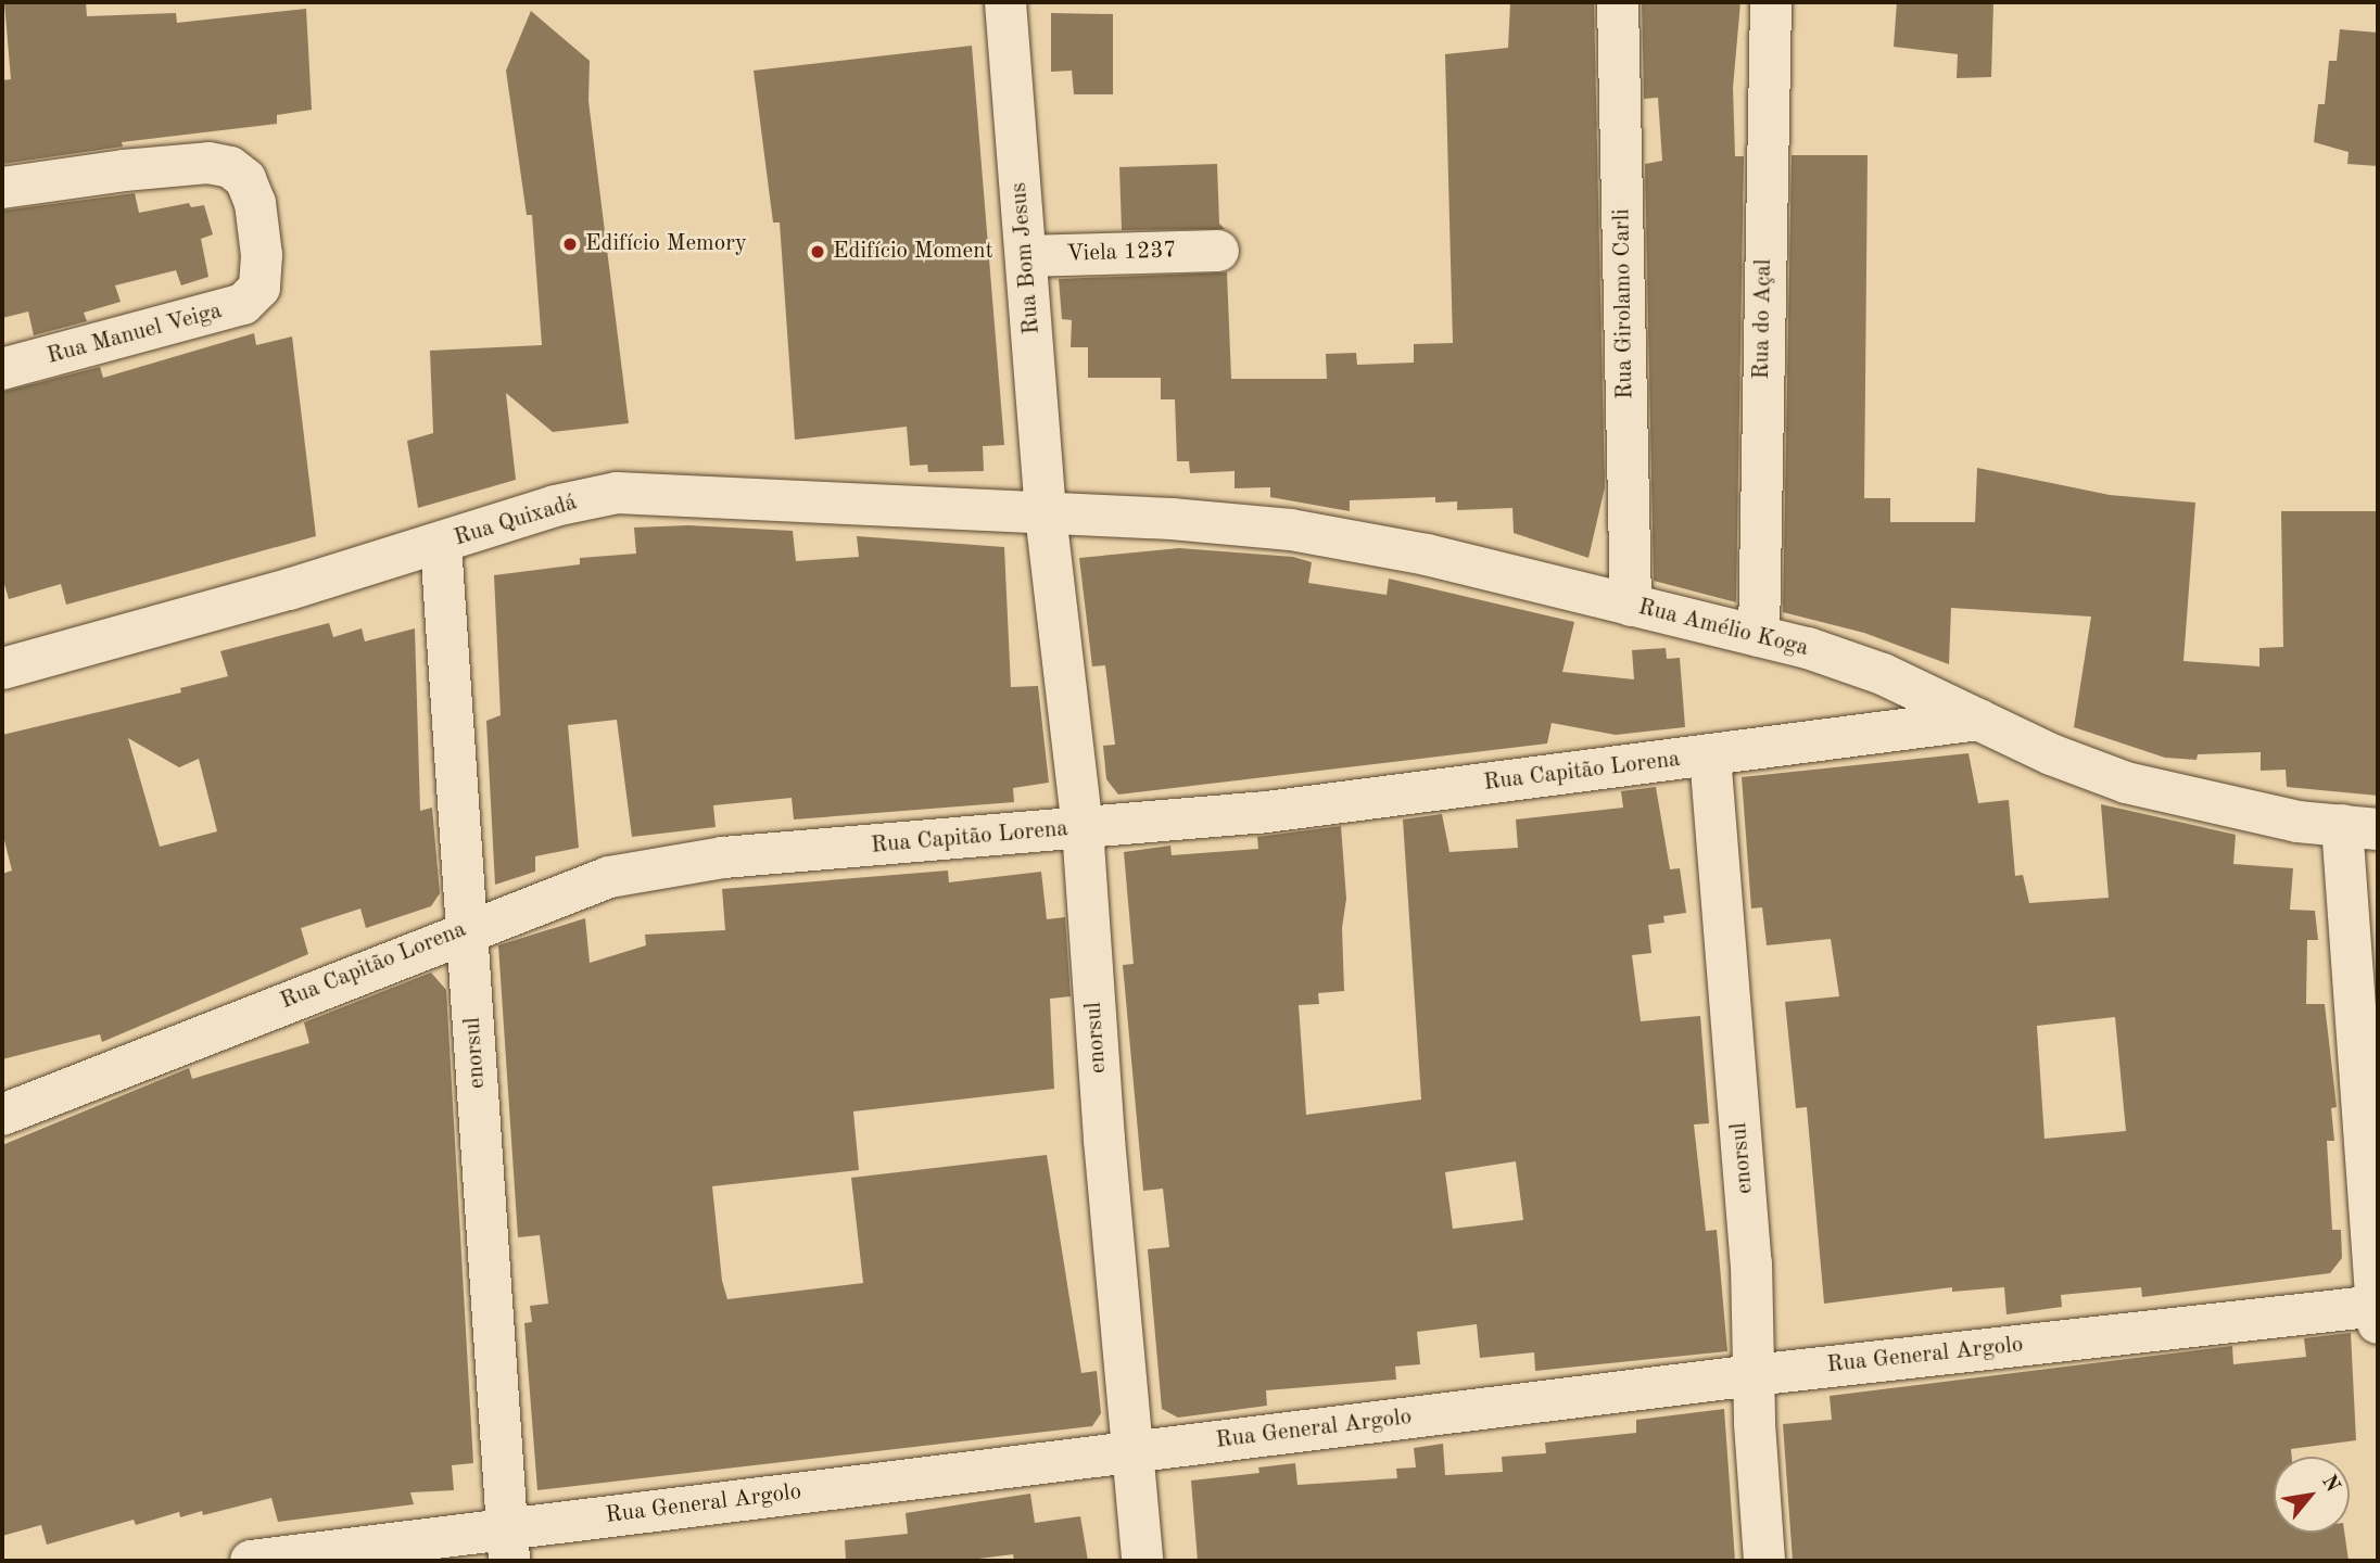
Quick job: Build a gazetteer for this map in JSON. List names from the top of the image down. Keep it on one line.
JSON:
{"streets":{"street":["Viela 1237","Rua Bom Jesus","Rua Girolamo Carli","Rua do Açal","Rua Manuel Veiga","Rua Quixadá","Rua Amélio Koga","Rua Capitão Lorena","enorsul","Rua General Argolo"]},"crossings":[["Viela 1237","Rua Bom Jesus"],["Rua Bom Jesus","Rua Quixadá"],["Rua Bom Jesus","Rua Amélio Koga"],["Rua Bom Jesus","enorsul"],["Rua Girolamo Carli","Rua Amélio Koga"],["Rua do Açal","Rua Amélio Koga"],["Rua Quixadá","Rua Amélio Koga"],["Rua Quixadá","enorsul"],["Rua Amélio Koga","Rua Capitão Lorena"],["Rua Amélio Koga","enorsul"],["Rua Capitão Lorena","enorsul"],["enorsul","Rua General Argolo"]],"places":["Edifício Memory","Edifício Moment"],"north":"top right"}
